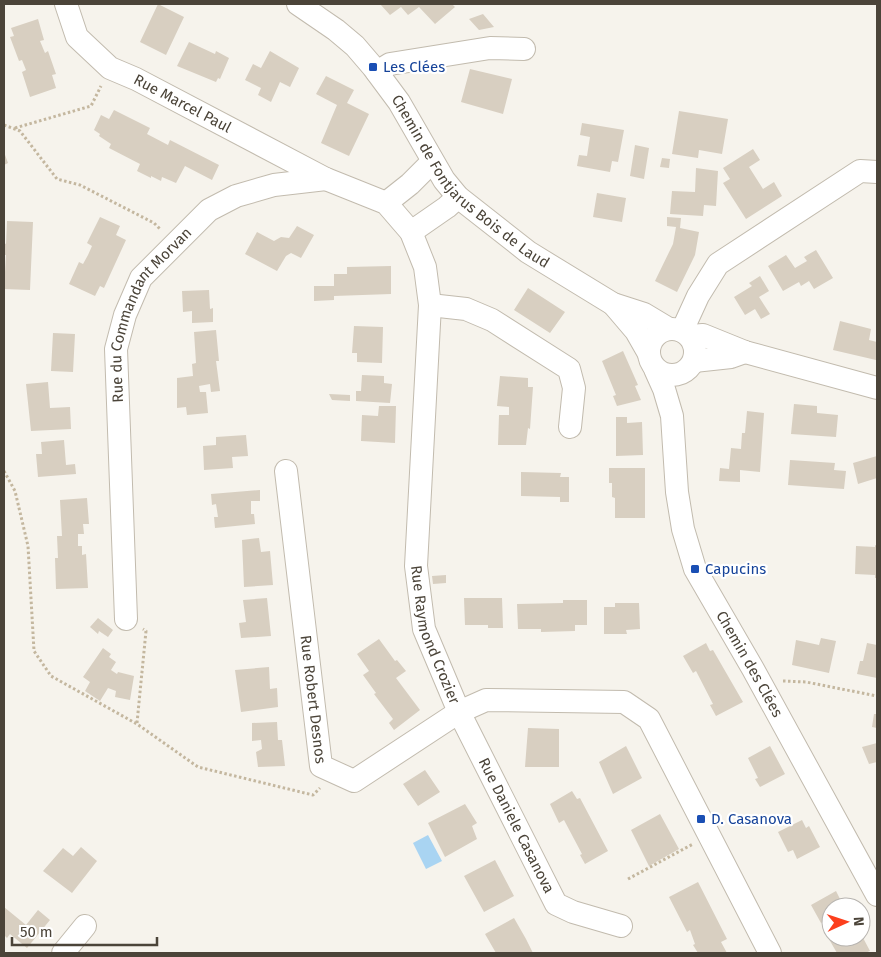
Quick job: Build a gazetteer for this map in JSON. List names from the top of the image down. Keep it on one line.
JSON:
{"streets":{"street":["Rue Marcel Paul","Chemin de Fontjarus Bois de Laud","Rue du Commandant Morvan","Rue Raymond Crozier","Chemin des Clées","Rue Robert Desnos","Rue Daniele Casanova"]},"crossings":[["Rue Marcel Paul","Rue du Commandant Morvan"],["Chemin de Fontjarus Bois de Laud","Chemin des Clées"],["Rue du Commandant Morvan","Rue Raymond Crozier"],["Rue Raymond Crozier","Rue Robert Desnos"],["Rue Raymond Crozier","Rue Daniele Casanova"],["Rue Robert Desnos","Rue Daniele Casanova"]],"places":{"transit":["Les Clées","Capucins","D. Casanova"]},"scale_bar":"50 m","north":"right"}
